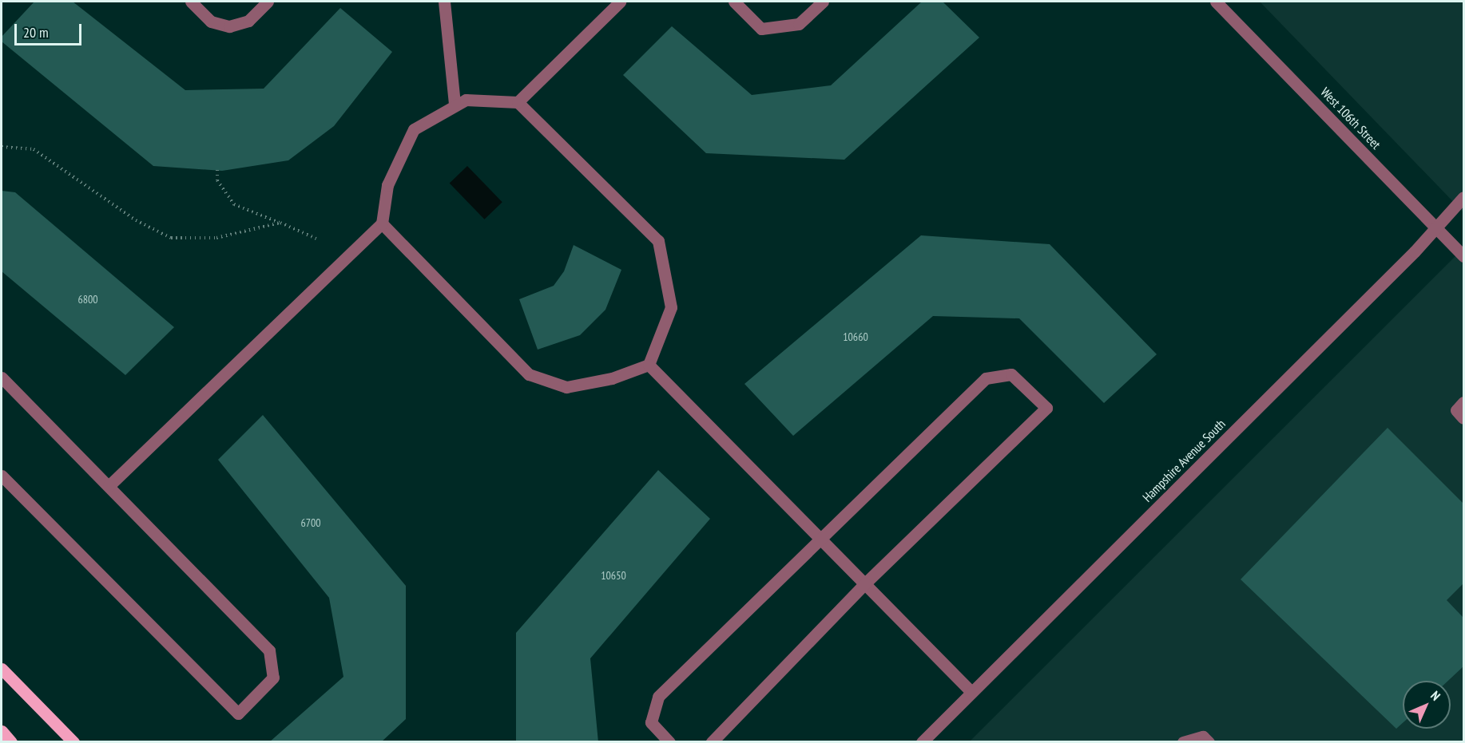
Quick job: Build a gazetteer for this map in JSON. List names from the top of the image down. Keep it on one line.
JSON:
{"streets":{"street":["West 106th Street","Hampshire Avenue South"]},"crossings":[["West 106th Street","Hampshire Avenue South"]],"house_numbers":["6800","10660","6700","10650"],"scale_bar":"20 m","north":"top right"}
